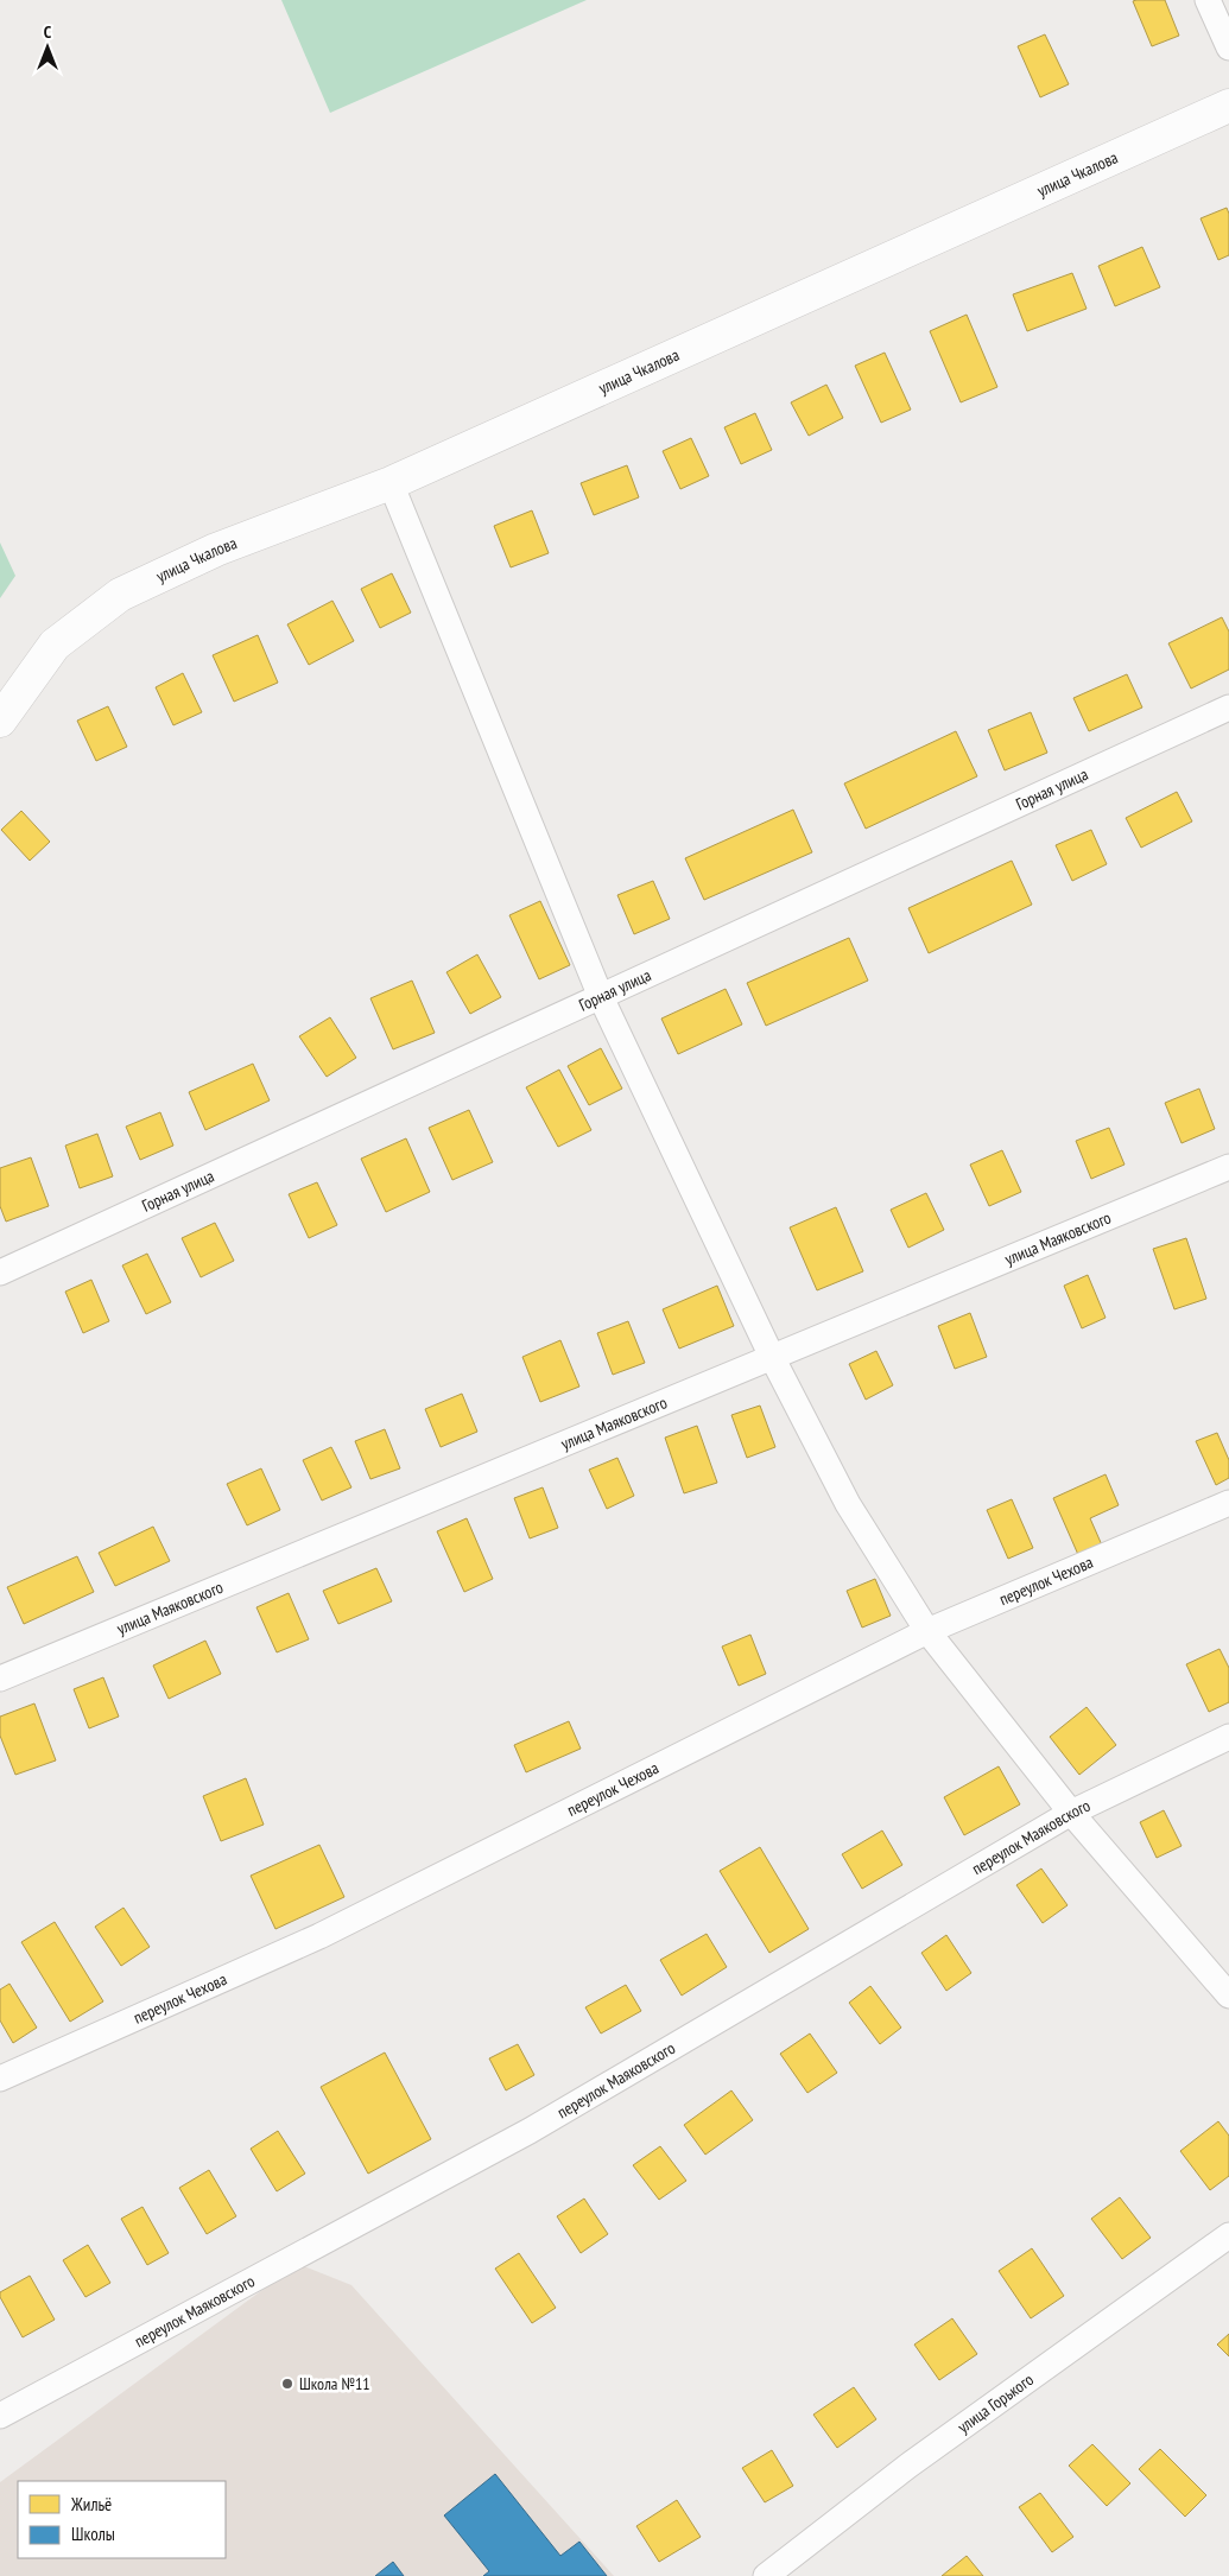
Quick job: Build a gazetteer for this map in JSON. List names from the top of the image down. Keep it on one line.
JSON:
{"streets":{"main road":["улица Чкалова"],"street":["Горная улица","улица Маяковского","переулок Чехова","переулок Маяковского","улица Горького"]},"places":["Школа №11"],"legend":["Жильё","Школы"],"north":"top"}
